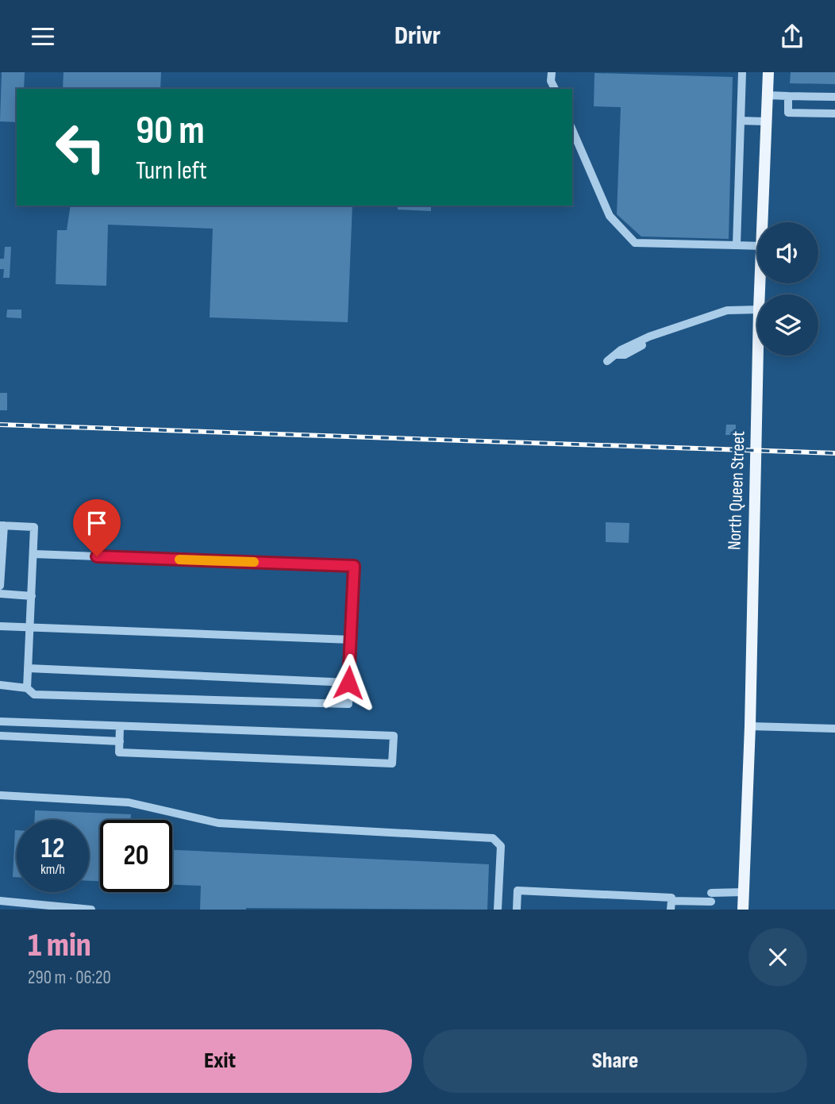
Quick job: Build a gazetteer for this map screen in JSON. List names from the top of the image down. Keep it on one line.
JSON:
{"streets":{"main road":["North Queen Street"]},"page":{"header":"Drivr","turn":["90 m","Turn left"],"speed":"12 km/h","limit":"20","heading":["1 min","290 m · 06:20"],"buttons":["Exit","Share"]}}
